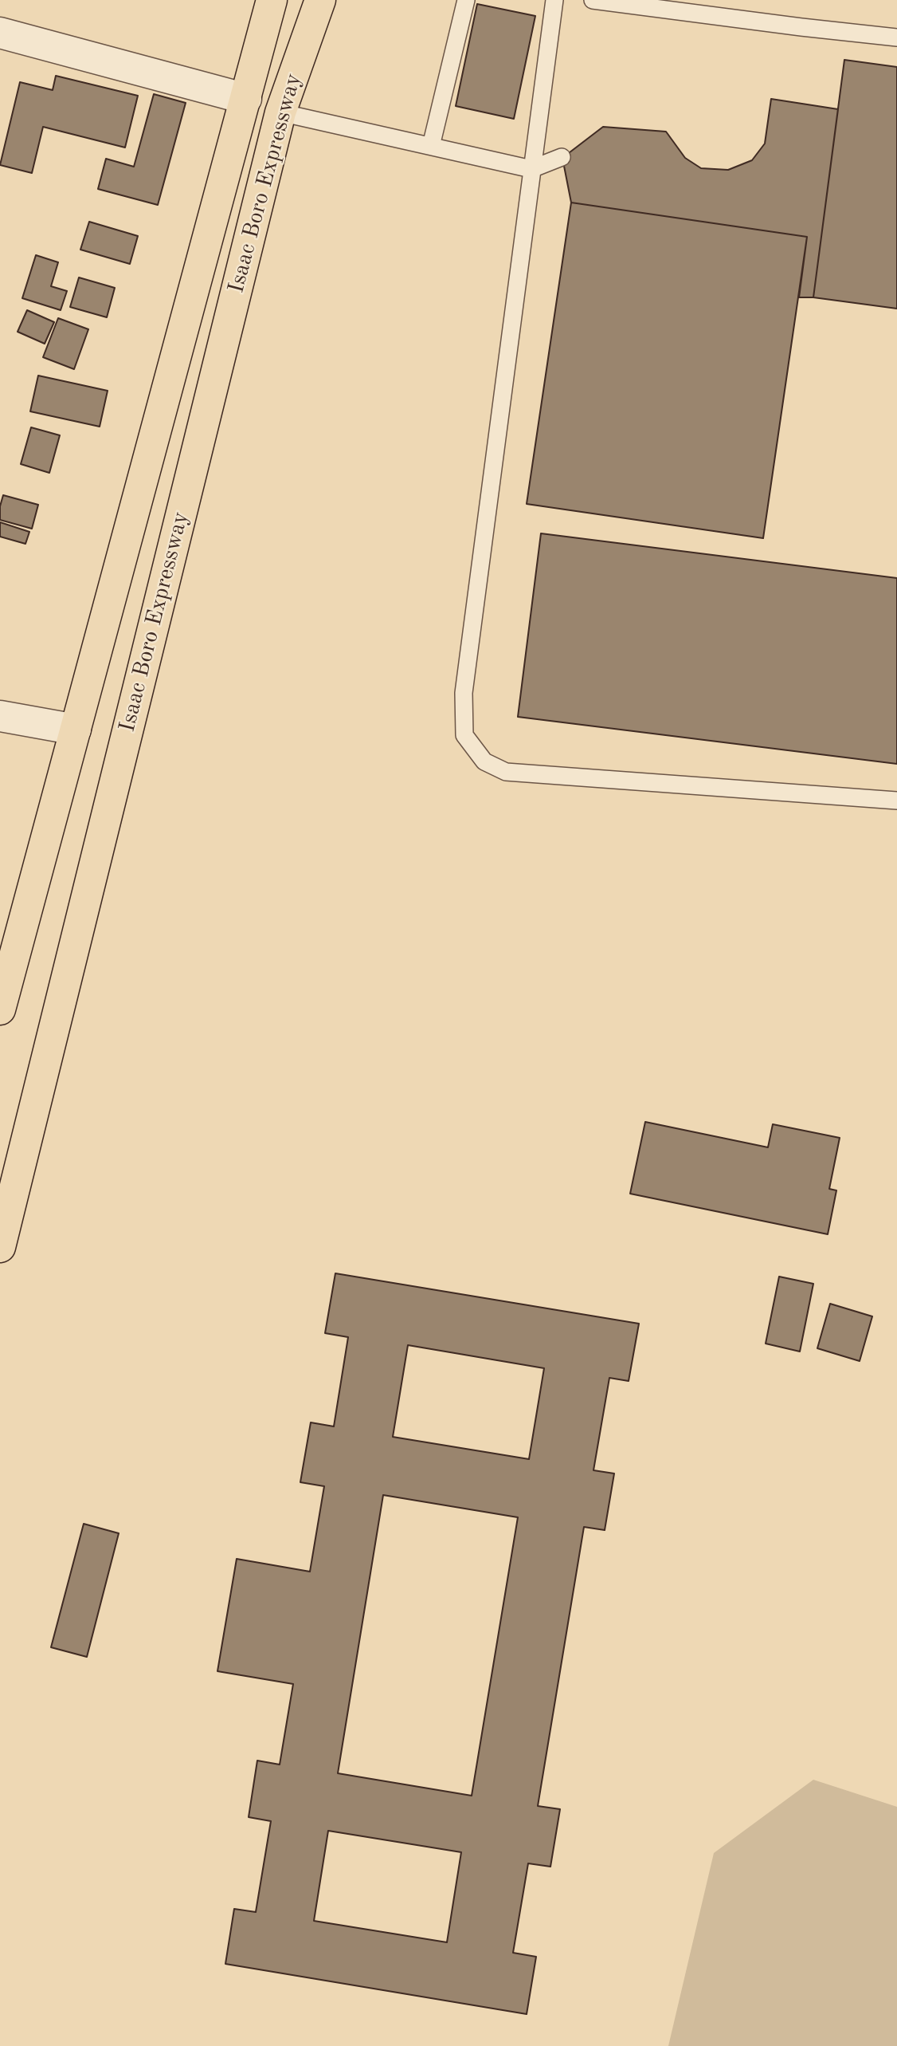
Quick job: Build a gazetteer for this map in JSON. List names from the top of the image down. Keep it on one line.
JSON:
{"streets":{"main road":["Isaac Boro Expressway"]}}
